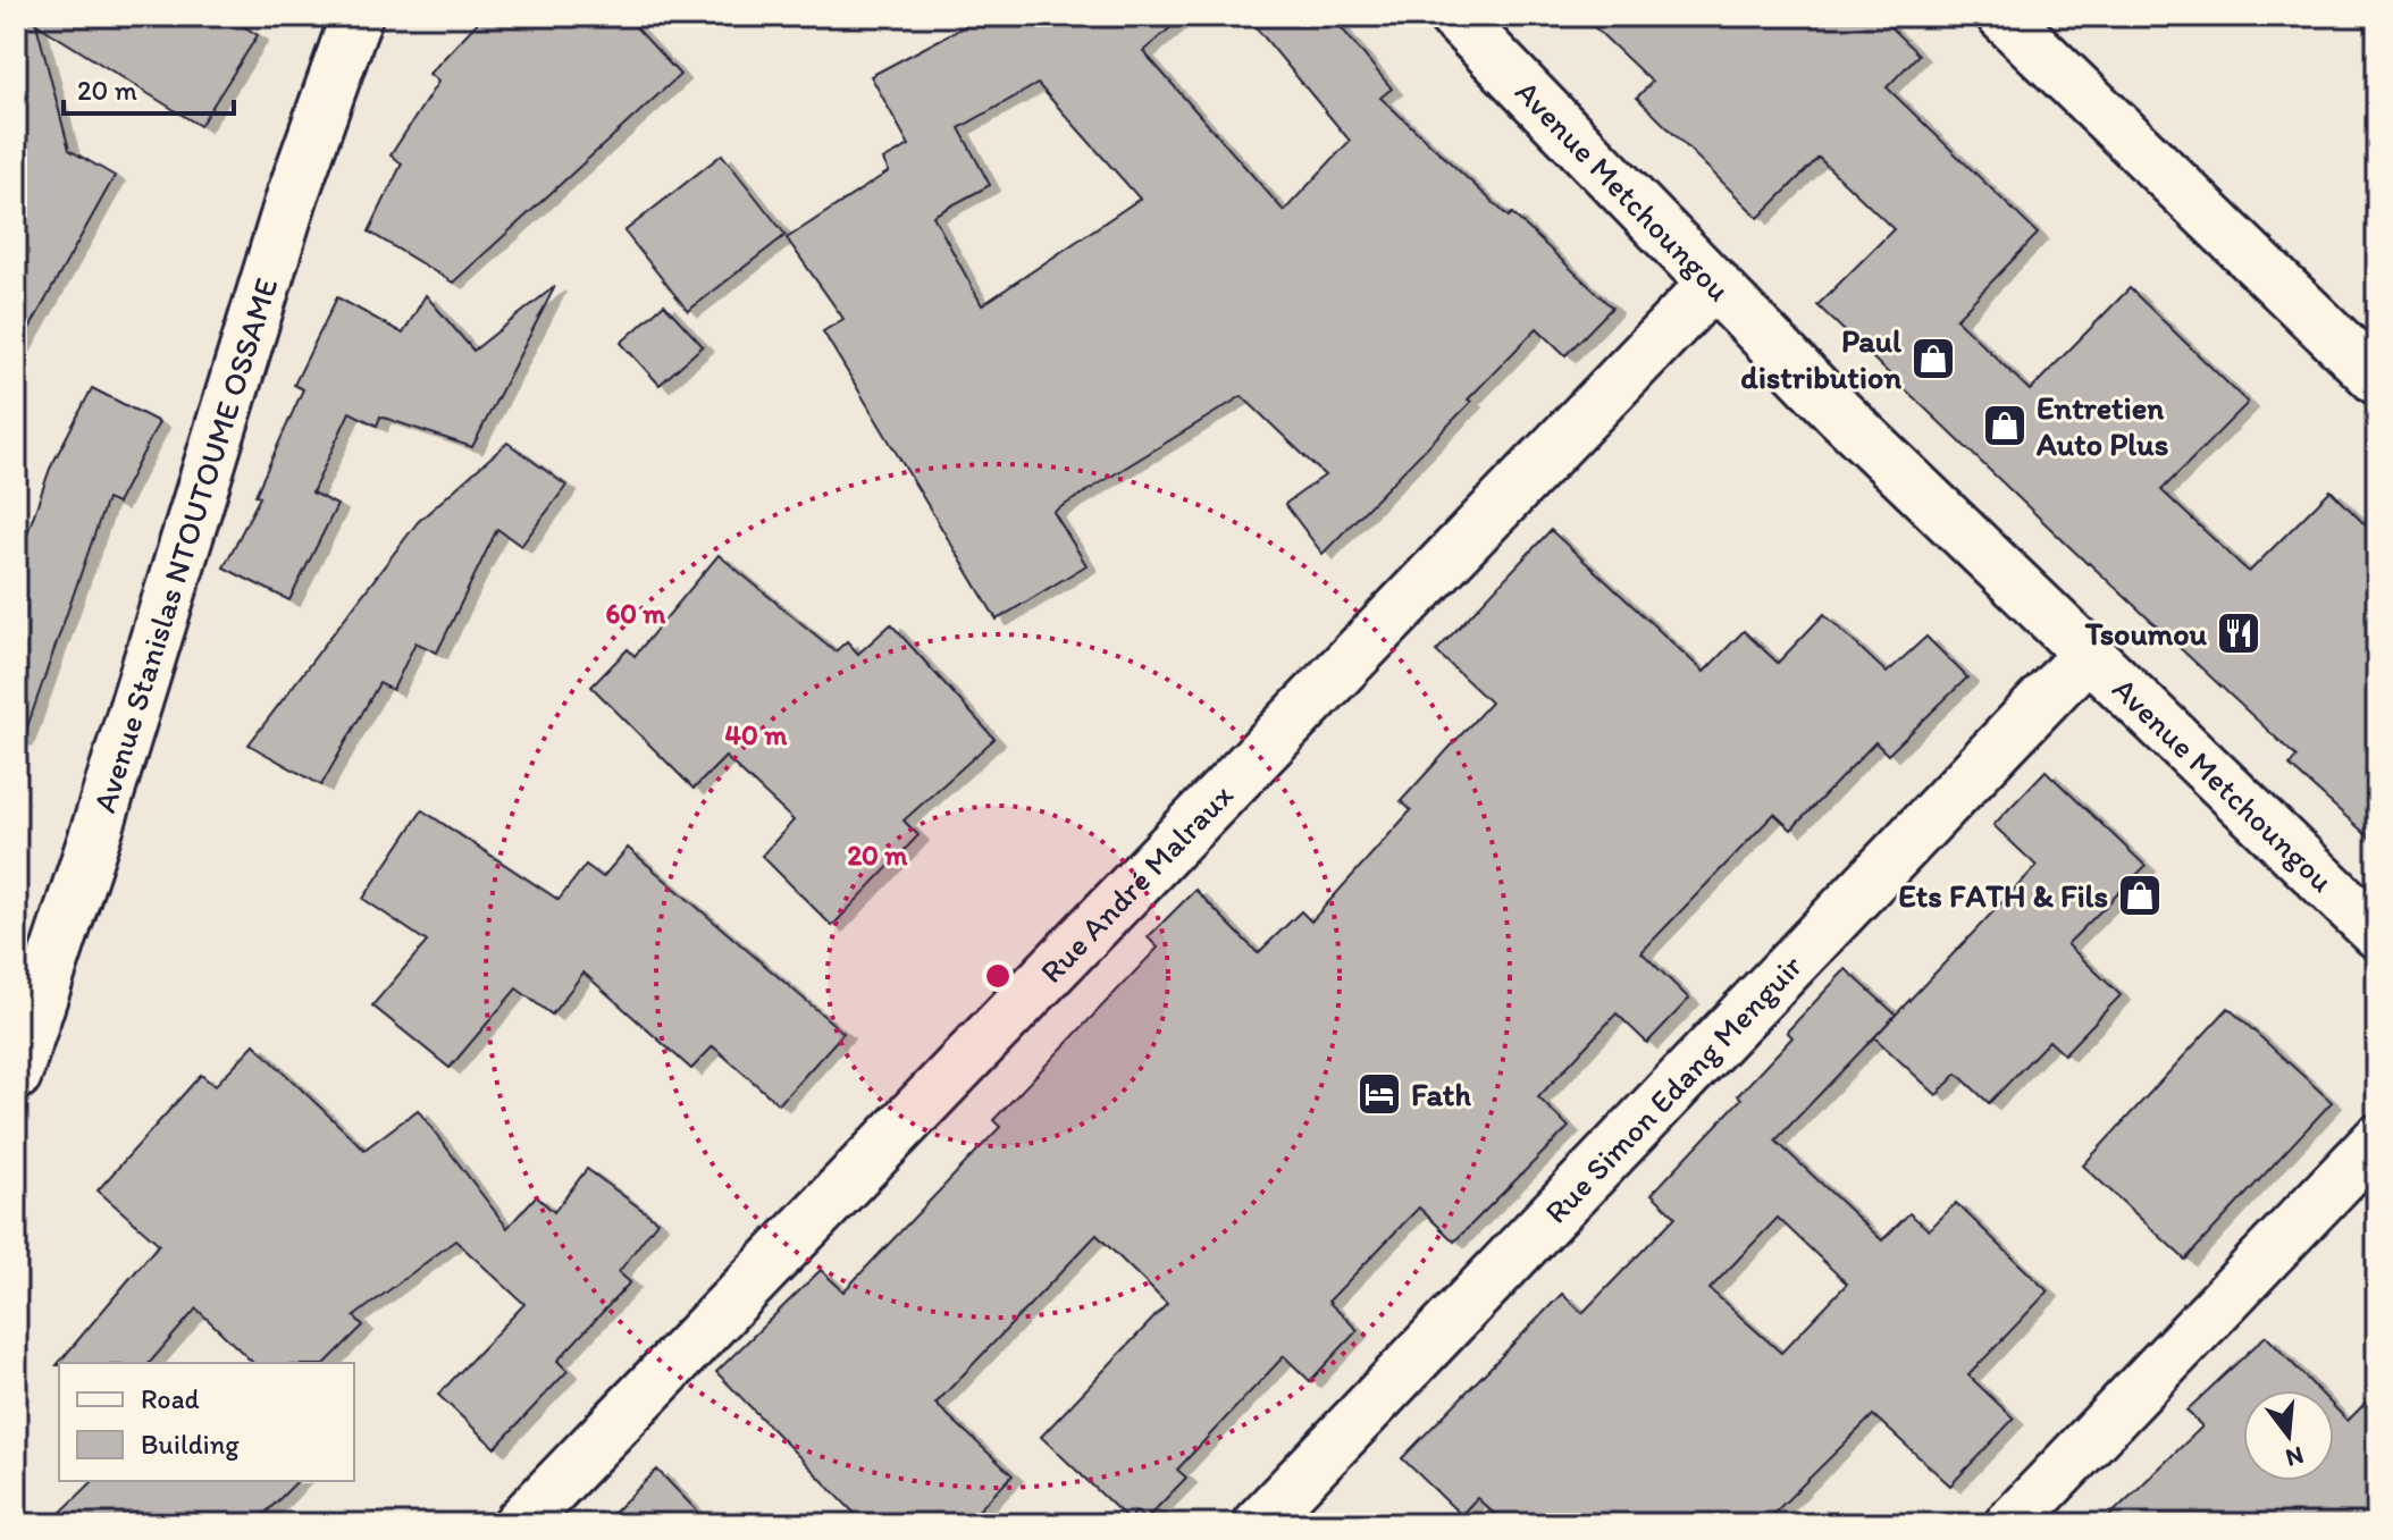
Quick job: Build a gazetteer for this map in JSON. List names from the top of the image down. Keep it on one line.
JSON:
{"streets":{"street":["Avenue Metchoungou","Avenue Stanislas NTOUTOUME OSSAME","Rue André Malraux","Rue Simon Edang Menguir"]},"crossings":[["Avenue Metchoungou","Rue André Malraux"],["Avenue Metchoungou","Rue Simon Edang Menguir"]],"places":{"shop":["Paul distribution","Entretien Auto Plus","Ets FATH & Fils"],"restaurant":["Tsoumou"],"hotel":["Fath"]},"legend":["Road","Building"],"scale_bar":"20 m","north":"bottom","rings":["60 m","40 m","20 m"]}
